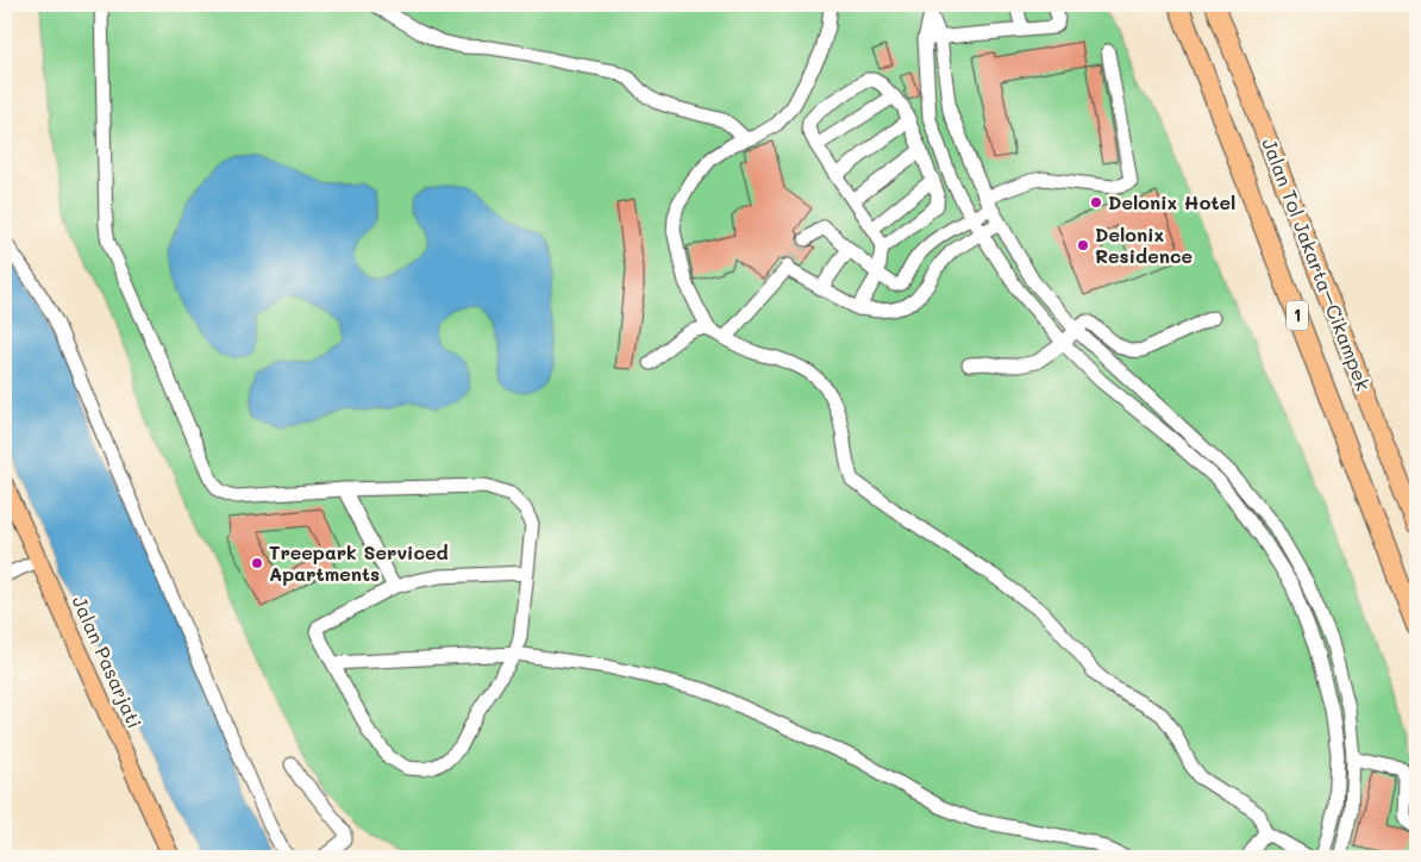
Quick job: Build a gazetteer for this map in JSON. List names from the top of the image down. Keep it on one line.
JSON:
{"streets":{"highway":["Jalan Tol Jakarta–Cikampek","1"],"main road":["Jalan Pasarjati"]},"places":["Delonix Hotel","Delonix Residence","Treepark Serviced Apartments"]}
